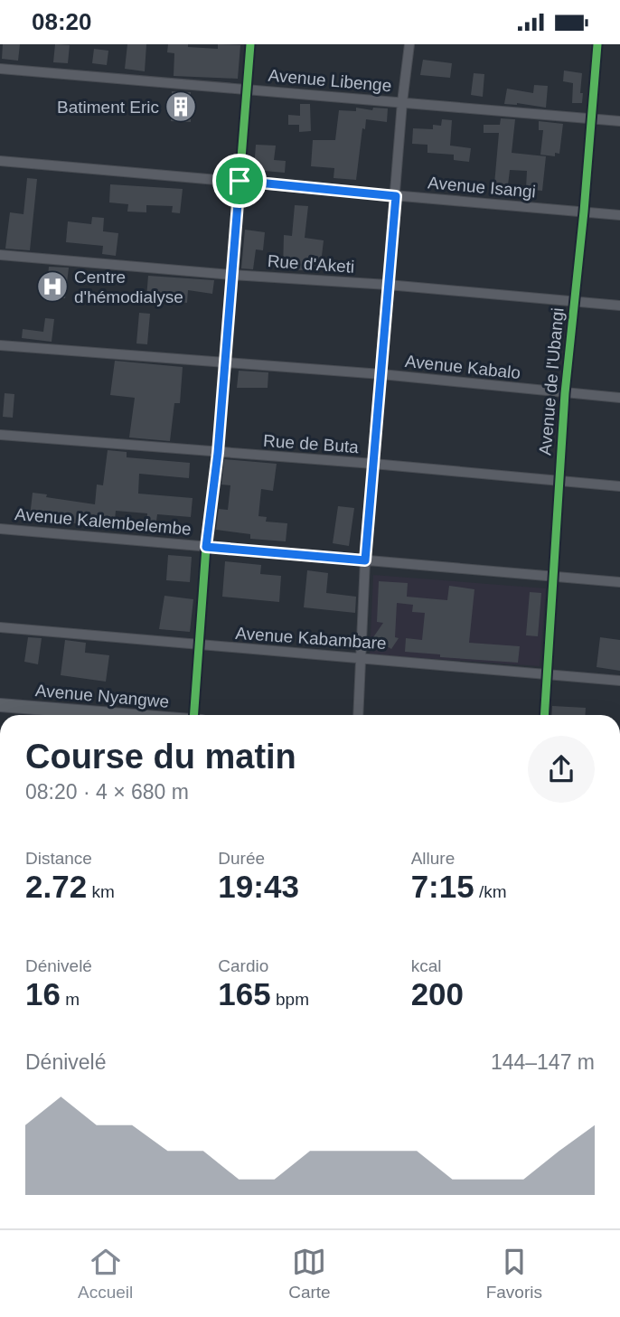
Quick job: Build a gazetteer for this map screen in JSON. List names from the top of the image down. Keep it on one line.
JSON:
{"streets":{"main road":["Avenue Nyangwe"],"street":["Avenue Libenge","Avenue Isangi","Rue d'Aketi","Avenue Kabalo","Avenue de l'Ubangi","Rue de Buta","Avenue Kalembelembe","Avenue Kabambare"]},"crossings":[["Avenue Libenge","Avenue de l'Ubangi"],["Avenue Isangi","Avenue de l'Ubangi"],["Rue d'Aketi","Avenue de l'Ubangi"],["Avenue Kabalo","Avenue de l'Ubangi"],["Avenue de l'Ubangi","Rue de Buta"],["Avenue de l'Ubangi","Avenue Kalembelembe"],["Avenue de l'Ubangi","Avenue Kabambare"]],"places":{"building":["Batiment Eric"],"hospital":["Centre d'hémodialyse"]},"page":{"status":"08:20","heading":["Course du matin","08:20 · 4 × 680 m"],"stats":[["Distance","2.72 km"],["Durée","19:43"],["Allure","7:15 /km"],["Dénivelé","16 m"],["Cardio","165 bpm"],["kcal","200"]],"chart":["Dénivelé","144–147 m"],"tabs":["Accueil","Carte","Favoris"]}}
